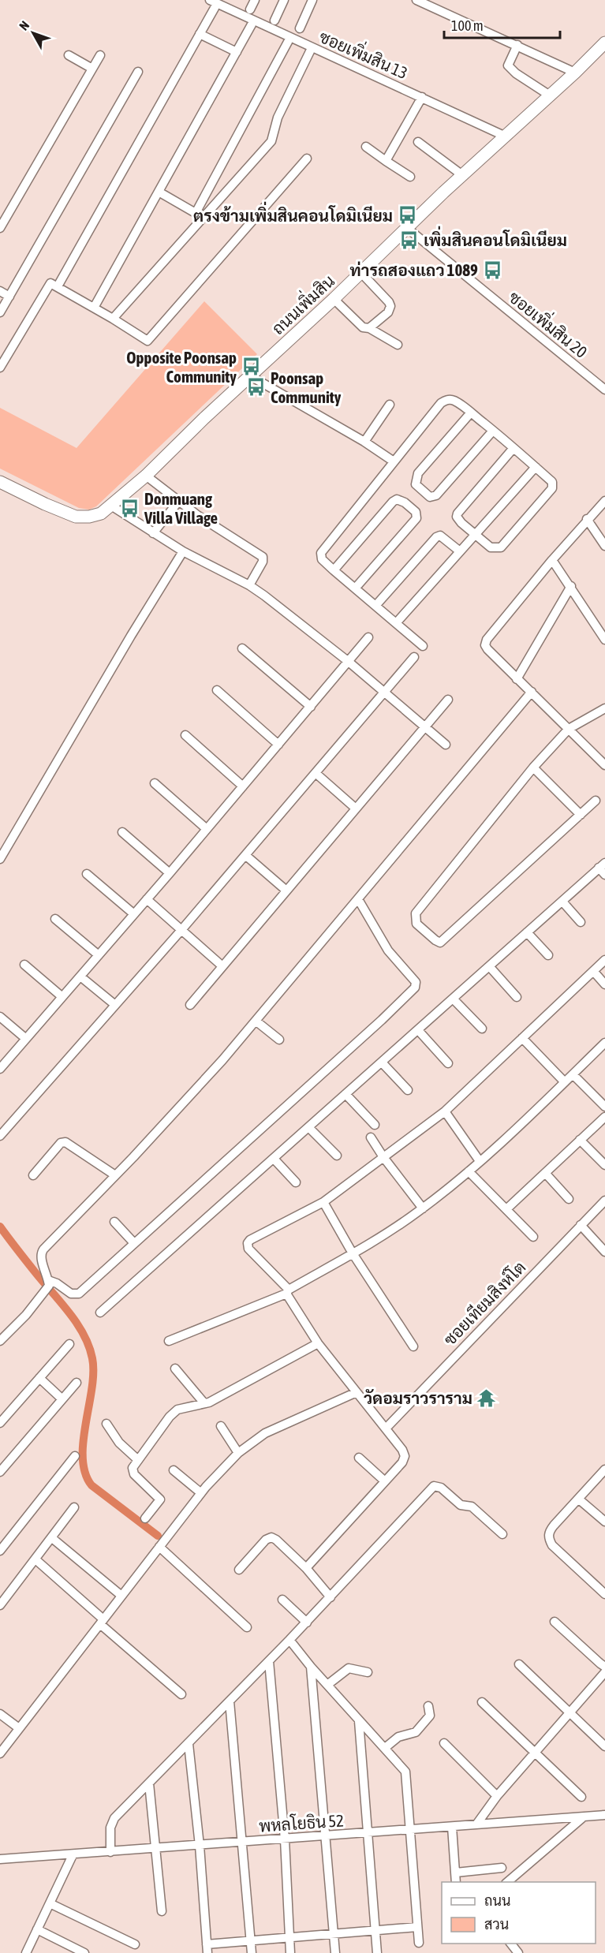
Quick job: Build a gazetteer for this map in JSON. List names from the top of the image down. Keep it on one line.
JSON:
{"streets":{"street":["ซอยเพิ่มสิน 13","ถนนเพิ่มสิน","ซอยเพิ่มสิน 20","ซอยเทียมสิงห์โต","พหลโยธิน 52"]},"crossings":[["ซอยเพิ่มสิน 13","ถนนเพิ่มสิน"],["ถนนเพิ่มสิน","ซอยเพิ่มสิน 20"]],"places":{"bus stop":["ตรงข้ามเพิ่มสินคอนโดมิเนียม","เพิ่มสินคอนโดมิเนียม","ท่ารถสองแถว 1089","Opposite Poonsap Community","Poonsap Community","Donmuang Villa Village"],"temple":["วัดอมราวราราม"]},"legend":["ถนน","สวน"],"scale_bar":"100 m","north":"top left"}
